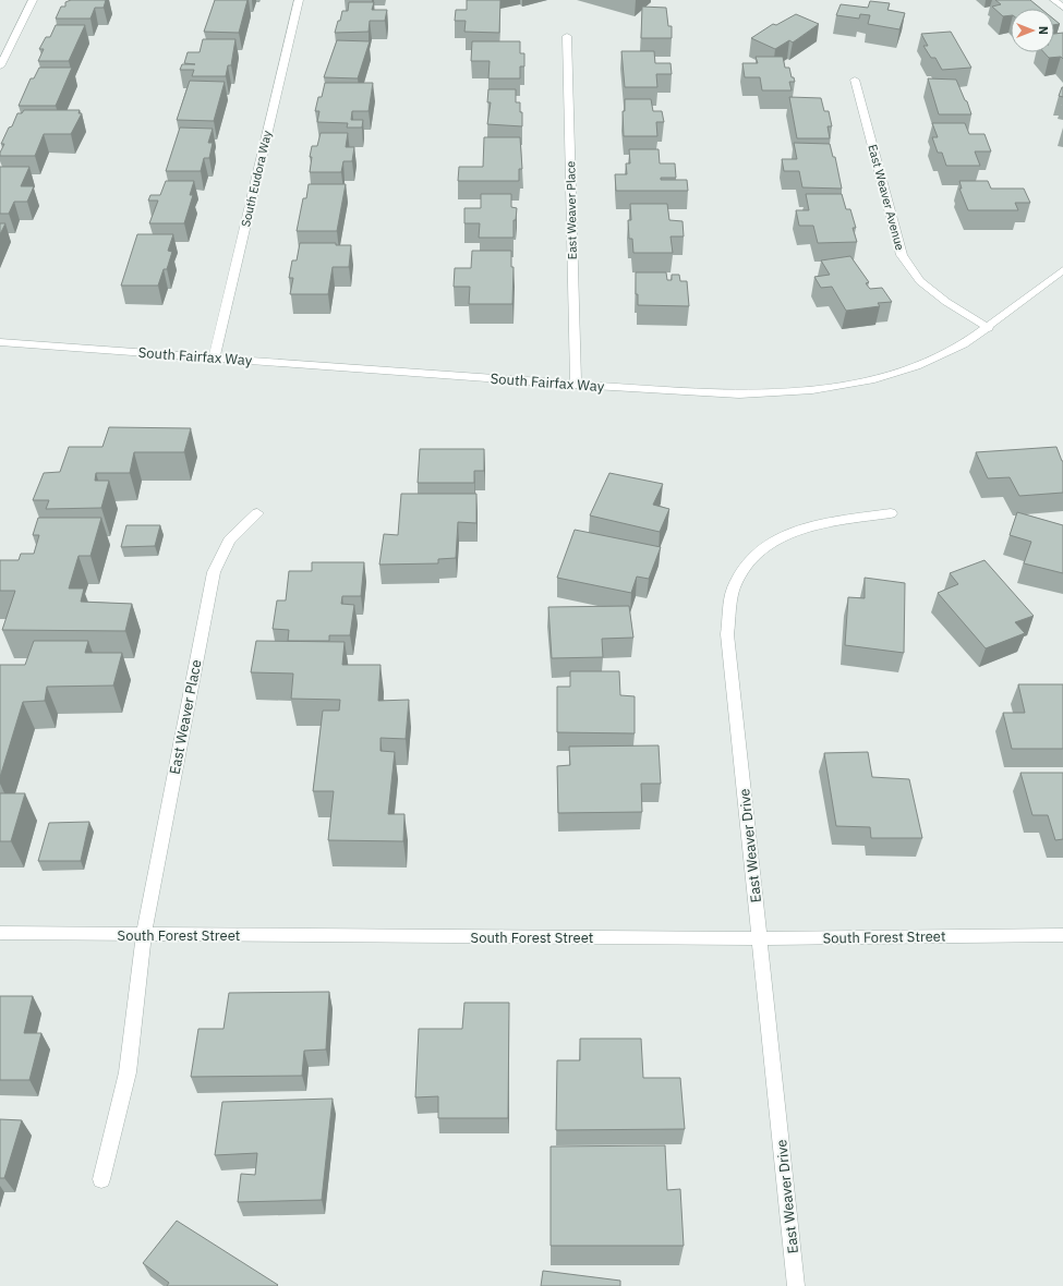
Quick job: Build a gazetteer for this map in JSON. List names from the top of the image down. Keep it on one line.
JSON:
{"streets":{"street":["South Eudora Way","East Weaver Avenue","East Weaver Place","South Fairfax Way","East Weaver Drive","South Forest Street"]},"crossings":[["South Eudora Way","South Fairfax Way"],["East Weaver Avenue","South Fairfax Way"],["East Weaver Place","South Fairfax Way"],["East Weaver Place","South Forest Street"],["East Weaver Drive","South Forest Street"]],"north":"right"}
